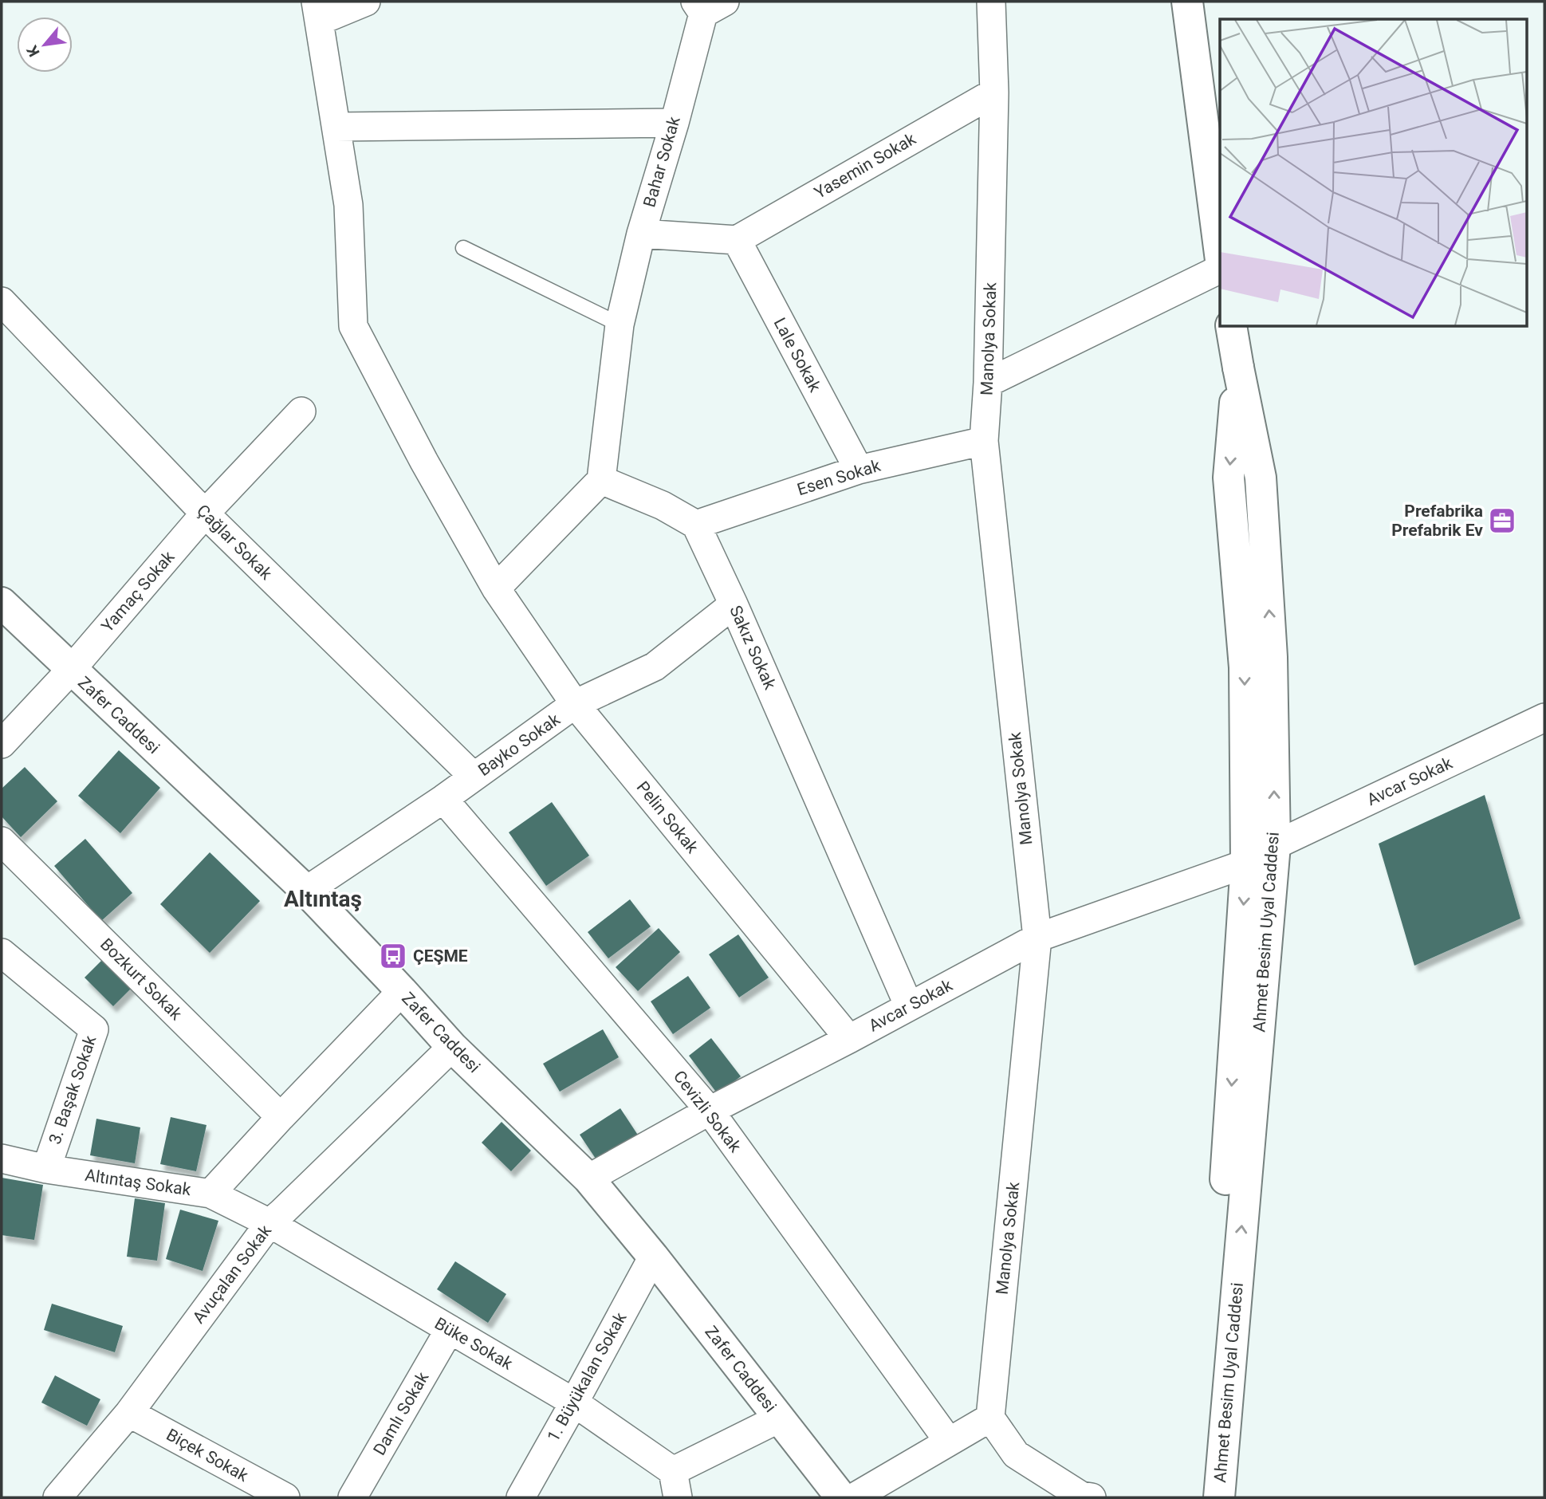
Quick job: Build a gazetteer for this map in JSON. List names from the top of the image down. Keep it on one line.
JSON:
{"streets":{"main road":["Zafer Caddesi","Ahmet Besim Uyal Caddesi"],"street":["Bahar Sokak","Yasemin Sokak","Manolya Sokak","Lale Sokak","Esen Sokak","Çağlar Sokak","Yamaç Sokak","Sakız Sokak","Bayko Sokak","Avcar Sokak","Pelin Sokak","Bozkurt Sokak","3. Başak Sokak","Cevizli Sokak","Altıntaş Sokak","Avuçalan Sokak","Büke Sokak","1. Büyükalan Sokak","Damlı Sokak","Biçek Sokak"]},"crossings":[["Yasemin Sokak","Manolya Sokak"],["Yasemin Sokak","Lale Sokak"],["Manolya Sokak","Esen Sokak"],["Manolya Sokak","Avcar Sokak"],["Lale Sokak","Esen Sokak"],["Esen Sokak","Sakız Sokak"],["Çağlar Sokak","Yamaç Sokak"],["Çağlar Sokak","Bayko Sokak"],["Yamaç Sokak","Zafer Caddesi"],["Sakız Sokak","Bayko Sokak"],["Sakız Sokak","Avcar Sokak"],["Zafer Caddesi","Bayko Sokak"],["Zafer Caddesi","Avcar Sokak"],["Zafer Caddesi","Avuçalan Sokak"],["Zafer Caddesi","1. Büyükalan Sokak"],["Bayko Sokak","Pelin Sokak"],["Bayko Sokak","Cevizli Sokak"],["Avcar Sokak","Pelin Sokak"],["Avcar Sokak","Ahmet Besim Uyal Caddesi"],["Avcar Sokak","Cevizli Sokak"],["3. Başak Sokak","Altıntaş Sokak"],["Altıntaş Sokak","Avuçalan Sokak"],["Altıntaş Sokak","Büke Sokak"],["Avuçalan Sokak","Büke Sokak"],["Avuçalan Sokak","Biçek Sokak"],["Büke Sokak","1. Büyükalan Sokak"],["Büke Sokak","Damlı Sokak"]],"districts":["Altıntaş"],"places":{"office":["Prefabrika Prefabrik Ev"],"bus stop":["ÇEŞME"]},"north":"bottom left"}
